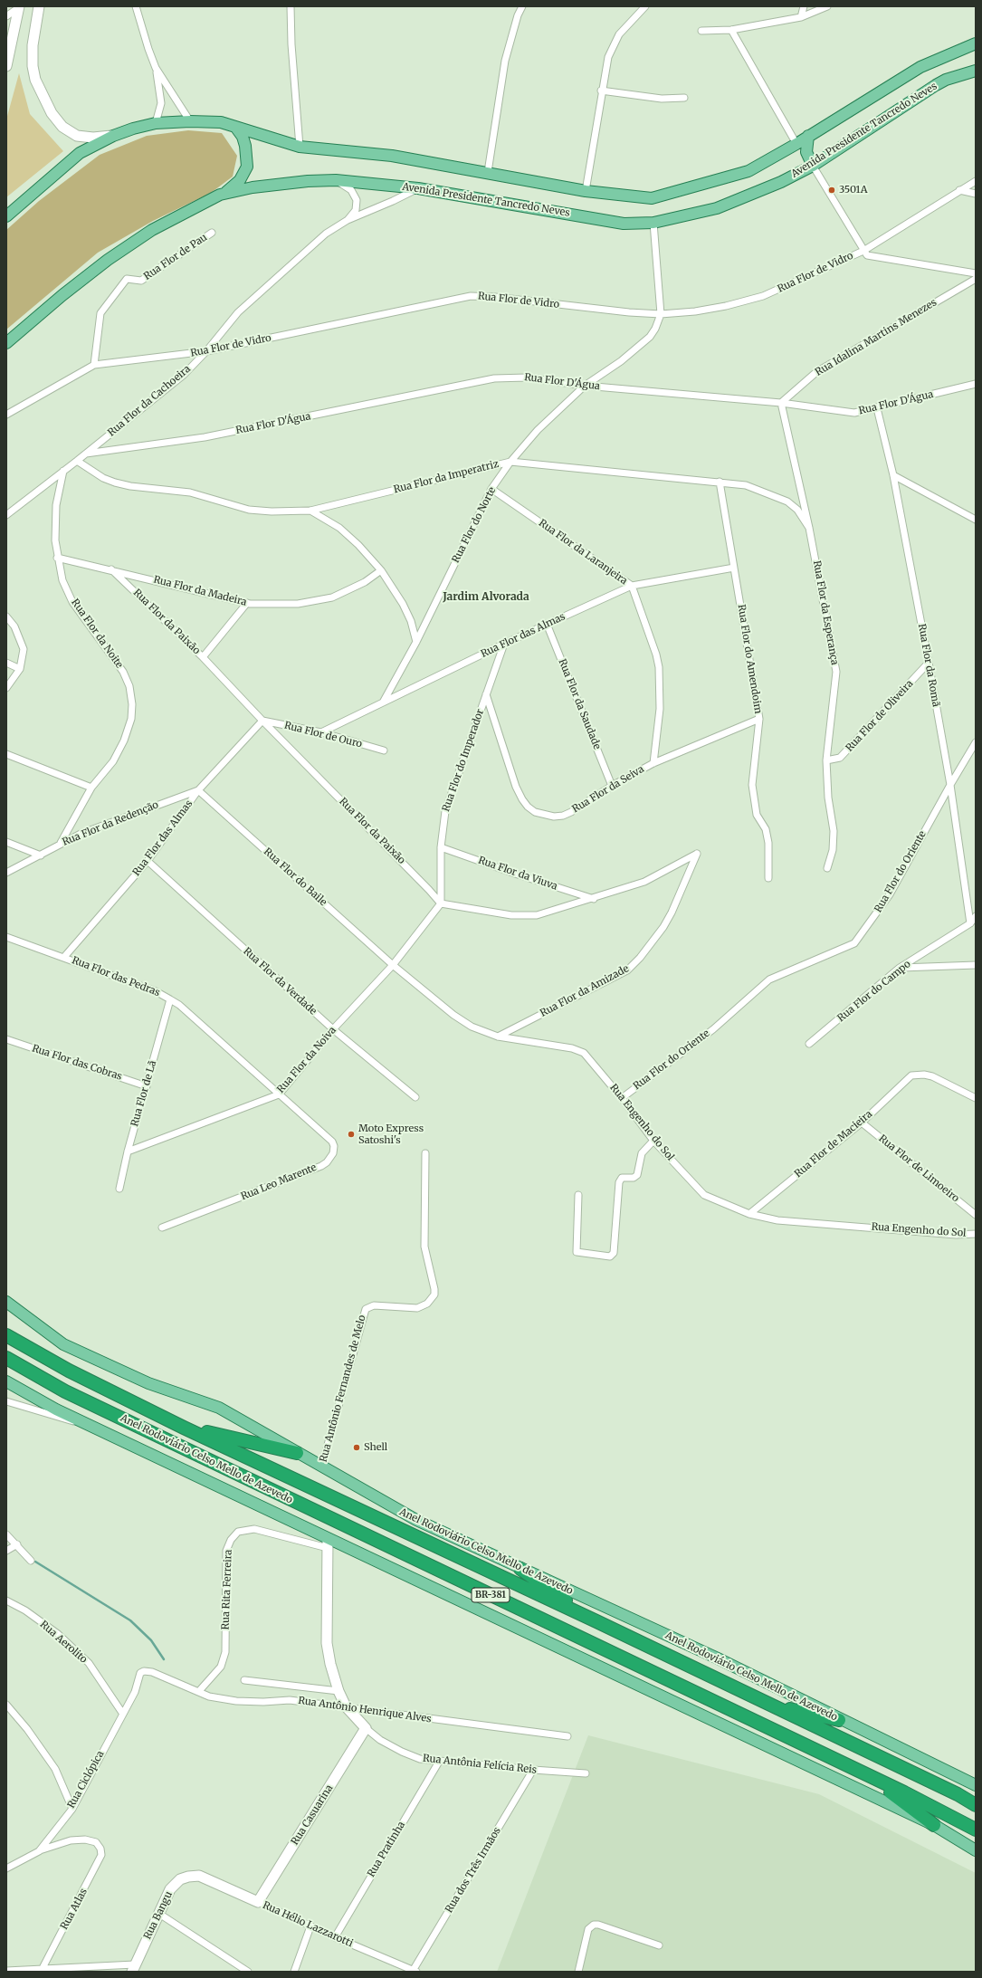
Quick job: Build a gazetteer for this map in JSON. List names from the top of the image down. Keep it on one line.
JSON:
{"streets":{"highway":["Anel Rodoviário Celso Mello de Azevedo","BR-381"],"main road":["Avenida Presidente Tancredo Neves"],"street":["Rua Flor de Pau","Rua Flor de Vidro","Rua Idalina Martins Menezes","Rua Flor D'Água","Rua Flor da Cachoeira","Rua Flor da Imperatriz","Rua Flor do Norte","Rua Flor da Laranjeira","Rua Flor da Madeira","Rua Flor da Esperança","Rua Flor da Paixão","Rua Flor da Noite","Rua Flor das Almas","Rua Flor do Amendoim","Rua Flor da Romã","Rua Flor da Saudade","Rua Flor de Oliveira","Rua Flor de Ouro","Rua Flor do Imperador","Rua Flor da Seiva","Rua Flor da Redenção","Rua Flor do Oriente","Rua Flor da Viuva","Rua Flor do Baile","Rua Flor das Pedras","Rua Flor da Verdade","Rua Flor da Amizade","Rua Flor do Campo","Rua Flor da Noiva","Rua Flor das Cobras","Rua Flor de Lã","Rua Engenho do Sol","Rua Flor de Macieira","Rua Flor de Limoeiro","Rua Leo Marente","Rua Antônio Fernandes de Melo","Rua Rita Ferreira","Rua Aerolito","Rua Antônio Henrique Alves","Rua Antônia Felícia Reis","Rua Ciclópica","Rua Casuarina","Rua Pratinha","Rua dos Três Irmãos","Rua Atlas","Rua Bangu","Rua Hélio Lazzarotti"]},"crossings":[["Avenida Presidente Tancredo Neves","Rua Flor da Cachoeira"],["Rua Flor de Pau","Rua Flor de Vidro"],["Rua Flor de Vidro","Rua Flor da Cachoeira"],["Rua Flor de Vidro","Rua Flor do Norte"],["Rua Idalina Martins Menezes","Rua Flor D'Água"],["Rua Idalina Martins Menezes","Rua Flor da Esperança"],["Rua Flor D'Água","Rua Flor da Cachoeira"],["Rua Flor D'Água","Rua Flor do Norte"],["Rua Flor D'Água","Rua Flor da Esperança"],["Rua Flor D'Água","Rua Flor da Romã"],["Rua Flor da Cachoeira","Rua Flor da Imperatriz"],["Rua Flor da Cachoeira","Rua Flor da Noite"],["Rua Flor da Imperatriz","Rua Flor do Norte"],["Rua Flor da Imperatriz","Rua Flor da Esperança"],["Rua Flor da Imperatriz","Rua Flor do Amendoim"],["Rua Flor do Norte","Rua Flor da Laranjeira"],["Rua Flor do Norte","Rua Flor das Almas"],["Rua Flor da Laranjeira","Rua Flor das Almas"],["Rua Flor da Laranjeira","Rua Flor da Seiva"],["Rua Flor da Madeira","Rua Flor da Paixão"],["Rua Flor da Madeira","Rua Flor da Noite"],["Rua Flor da Esperança","Rua Flor de Oliveira"],["Rua Flor da Paixão","Rua Flor das Almas"],["Rua Flor da Paixão","Rua Flor de Ouro"],["Rua Flor da Paixão","Rua Flor do Imperador"],["Rua Flor da Paixão","Rua Flor da Noiva"],["Rua Flor da Noite","Rua Flor da Redenção"],["Rua Flor das Almas","Rua Flor do Amendoim"],["Rua Flor das Almas","Rua Flor da Saudade"],["Rua Flor das Almas","Rua Flor de Ouro"],["Rua Flor das Almas","Rua Flor do Imperador"],["Rua Flor das Almas","Rua Flor da Redenção"],["Rua Flor das Almas","Rua Flor do Baile"],["Rua Flor das Almas","Rua Flor das Pedras"],["Rua Flor das Almas","Rua Flor da Verdade"],["Rua Flor do Amendoim","Rua Flor da Seiva"],["Rua Flor da Romã","Rua Flor de Oliveira"],["Rua Flor da Romã","Rua Flor do Oriente"],["Rua Flor da Romã","Rua Flor do Campo"],["Rua Flor da Saudade","Rua Flor da Seiva"],["Rua Flor do Imperador","Rua Flor da Seiva"],["Rua Flor do Imperador","Rua Flor da Viuva"],["Rua Flor do Imperador","Rua Flor da Noiva"],["Rua Flor da Redenção","Rua Flor do Baile"],["Rua Flor do Oriente","Rua Engenho do Sol"],["Rua Flor da Viuva","Rua Flor da Amizade"],["Rua Flor do Baile","Rua Flor da Noiva"],["Rua Flor do Baile","Rua Engenho do Sol"],["Rua Flor das Pedras","Rua Flor da Noiva"],["Rua Flor das Pedras","Rua Flor de Lã"],["Rua Flor das Pedras","Rua Leo Marente"],["Rua Flor da Verdade","Rua Flor da Noiva"],["Rua Flor da Amizade","Rua Engenho do Sol"],["Rua Flor da Noiva","Rua Flor de Lã"],["Rua Flor da Noiva","Rua Engenho do Sol"],["Rua Flor da Noiva","Rua Leo Marente"],["Rua Flor das Cobras","Rua Flor de Lã"],["Rua Engenho do Sol","Rua Flor de Macieira"],["Rua Flor de Macieira","Rua Flor de Limoeiro"],["Rua Antônio Fernandes de Melo","Anel Rodoviário Celso Mello de Azevedo"],["Anel Rodoviário Celso Mello de Azevedo","Rua Rita Ferreira"],["Anel Rodoviário Celso Mello de Azevedo","Rua Antônia Felícia Reis"],["Rua Rita Ferreira","Rua Antônio Henrique Alves"],["Rua Rita Ferreira","Rua Antônia Felícia Reis"],["Rua Aerolito","Rua Ciclópica"],["Rua Antônio Henrique Alves","Rua Antônia Felícia Reis"],["Rua Antônio Henrique Alves","Rua Ciclópica"],["Rua Antônia Felícia Reis","Rua Casuarina"],["Rua Antônia Felícia Reis","Rua Pratinha"],["Rua Antônia Felícia Reis","Rua dos Três Irmãos"],["Rua Ciclópica","Rua Atlas"],["Rua Casuarina","Rua Hélio Lazzarotti"],["Rua Pratinha","Rua Hélio Lazzarotti"],["Rua dos Três Irmãos","Rua Hélio Lazzarotti"],["Rua Bangu","Rua Hélio Lazzarotti"]],"districts":["Jardim Alvorada"],"places":["3501A","Moto Express Satoshi's","Shell"]}
